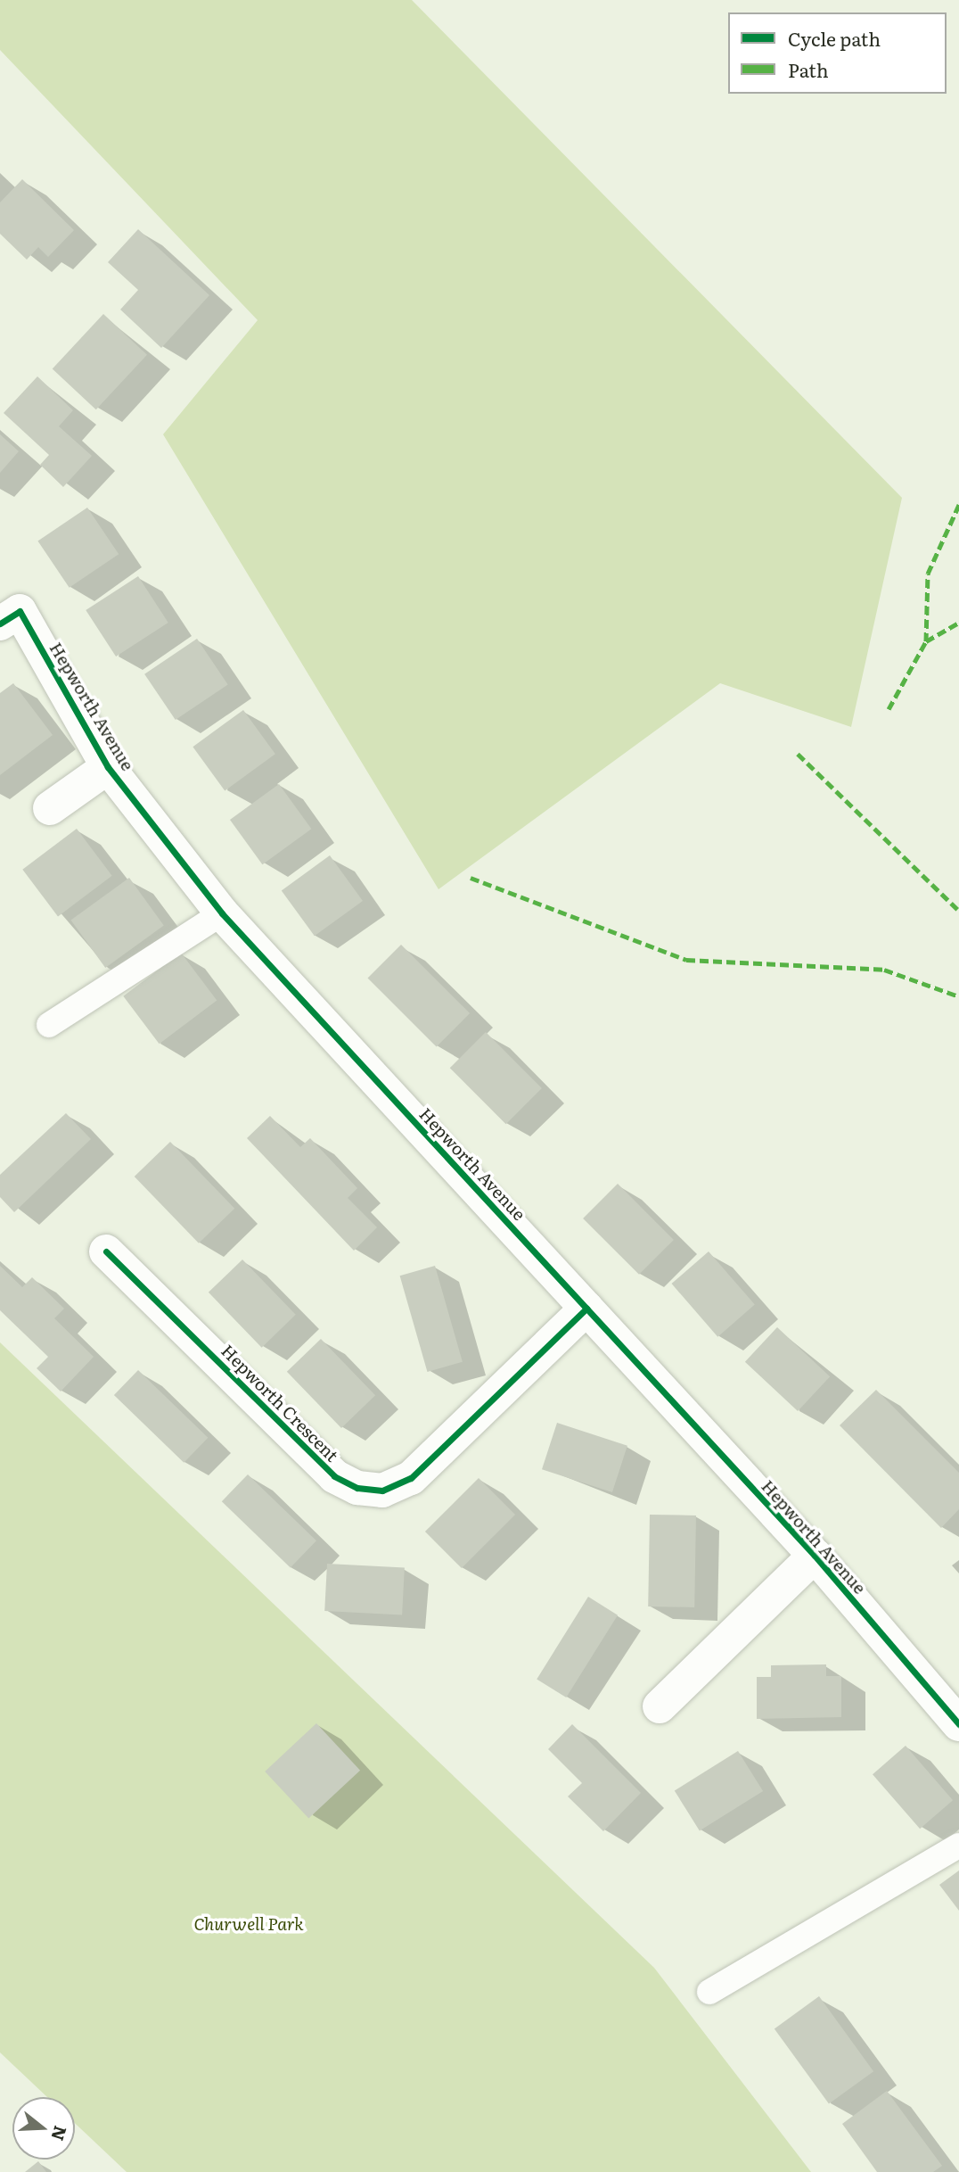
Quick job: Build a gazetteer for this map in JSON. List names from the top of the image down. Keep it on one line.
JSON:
{"streets":{"street":["Hepworth Avenue","Hepworth Crescent"]},"crossings":[["Hepworth Avenue","Hepworth Crescent"]],"parks":["Churwell Park"],"legend":["Cycle path","Path"],"north":"right"}
